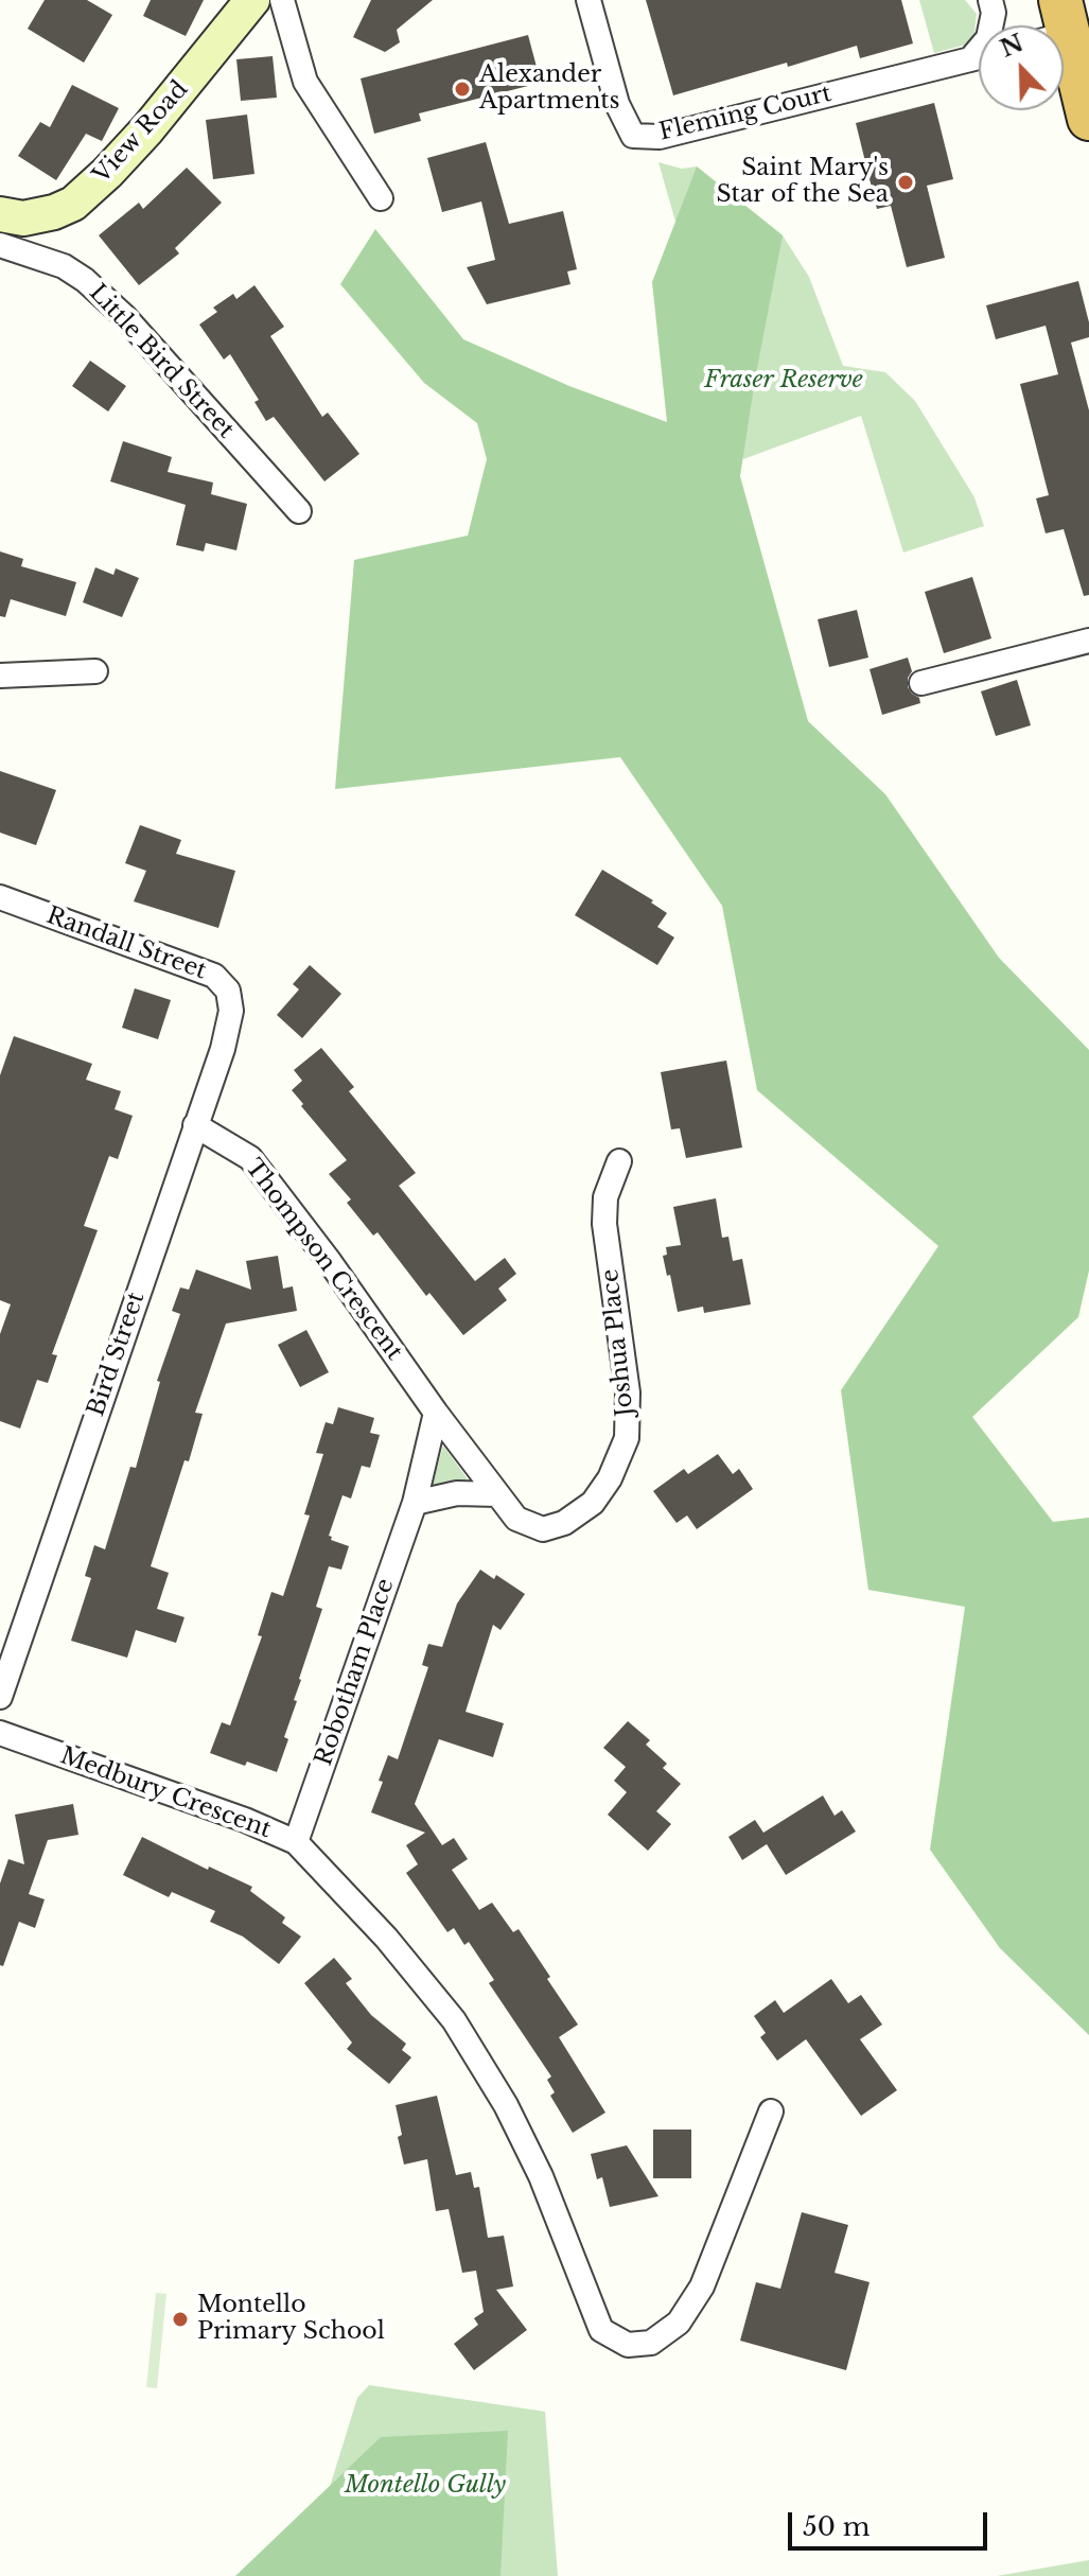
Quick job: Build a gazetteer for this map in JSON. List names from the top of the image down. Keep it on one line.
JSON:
{"streets":{"street":["Fleming Court","View Road","Little Bird Street","Randall Street","Thompson Crescent","Joshua Place","Bird Street","Robotham Place","Medbury Crescent"]},"crossings":[["Randall Street","Bird Street"],["Thompson Crescent","Joshua Place"],["Thompson Crescent","Bird Street"],["Thompson Crescent","Robotham Place"],["Joshua Place","Robotham Place"],["Robotham Place","Medbury Crescent"]],"parks":["Fraser Reserve","Montello Gully"],"places":["Alexander Apartments","Saint Mary's Star of the Sea","Montello Primary School"],"scale_bar":"50 m","north":"top left"}
